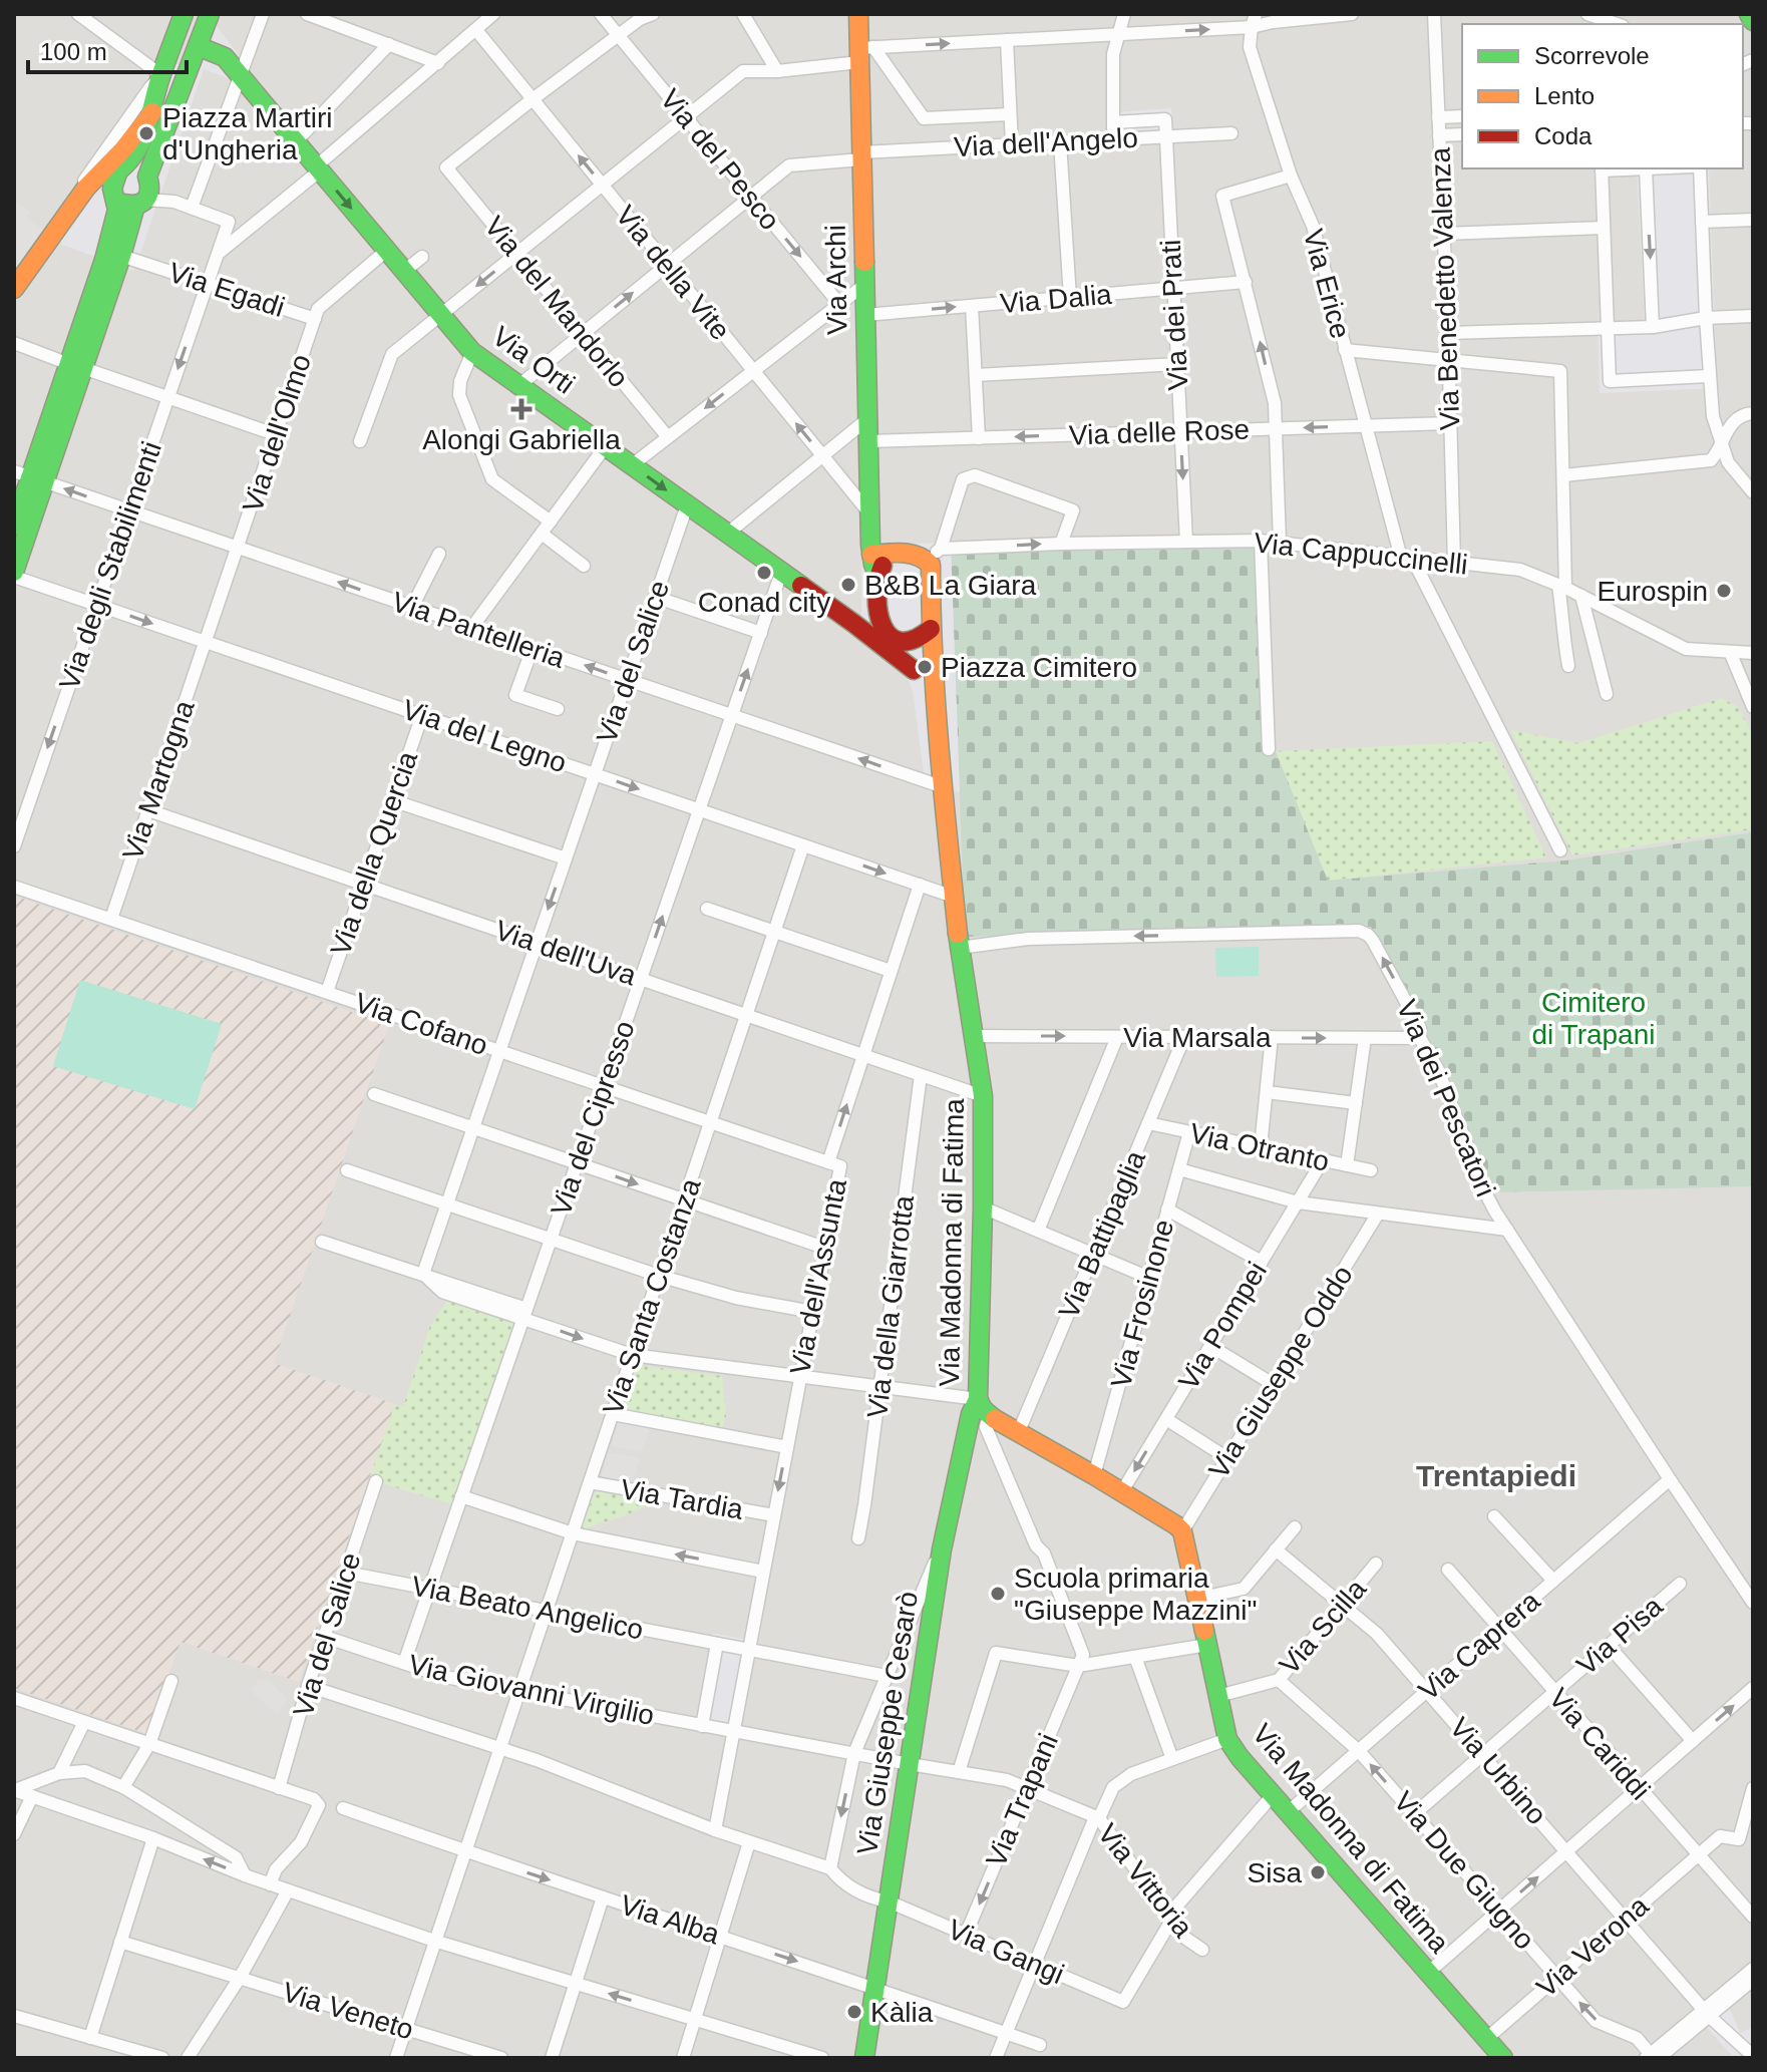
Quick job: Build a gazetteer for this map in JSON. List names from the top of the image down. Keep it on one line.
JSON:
{"streets":{"street":["Via dell'Angelo","Via del Pesco","Via della Vite","Via Archi","Via Erice","Via Benedetto Valenza","Via Egadi","Via Dalia","Via del Mandorlo","Via dei Prati","Via Orti","Via delle Rose","Via dell'Olmo","Via Cappuccinelli","Via degli Stabilimenti","Via Pantelleria","Via del Salice","Via del Legno","Via Martogna","Via della Quercia","Via dell'Uva","Via Cofano","Via Marsala","Via dei Pescatori","Via del Cipresso","Via Otranto","Via Battipaglia","Via Madonna di Fatima","Via dell'Assunta","Via Santa Costanza","Via Frosinone","Via della Giarrotta","Via Pompei","Via Giuseppe Oddo","Via Tardia","Via Beato Angelico","Via Scilla","Via Pisa","Via Caprera","Via Giovanni Virgilio","Via Giuseppe Cesarò","Via Cariddi","Via Urbino","Via Trapani","Via Due Giugno","Via Vittoria","Via Alba","Via Verona","Via Gangi","Via Veneto"]},"crossings":[["Via dell'Angelo","Via del Pesco"],["Via dell'Angelo","Via della Vite"],["Via dell'Angelo","Via Archi"],["Via dell'Angelo","Via del Mandorlo"],["Via dell'Angelo","Via dei Prati"],["Via dell'Angelo","Via Orti"],["Via della Vite","Via Archi"],["Via della Vite","Via del Mandorlo"],["Via Archi","Via Dalia"],["Via Archi","Via delle Rose"],["Via Archi","Via Madonna di Fatima"],["Via Erice","Via delle Rose"],["Via Erice","Via Cappuccinelli"],["Via Benedetto Valenza","Via delle Rose"],["Via Benedetto Valenza","Via Cappuccinelli"],["Via Egadi","Via dell'Olmo"],["Via Egadi","Via degli Stabilimenti"],["Via Dalia","Via dei Prati"],["Via dei Prati","Via delle Rose"],["Via dei Prati","Via Cappuccinelli"],["Via Orti","Via dell'Olmo"],["Via Orti","Via del Salice"],["Via Orti","Via del Cipresso"],["Via dell'Olmo","Via Pantelleria"],["Via dell'Olmo","Via del Legno"],["Via dell'Olmo","Via Martogna"],["Via degli Stabilimenti","Via Pantelleria"],["Via degli Stabilimenti","Via del Legno"],["Via Pantelleria","Via del Salice"],["Via Pantelleria","Via del Cipresso"],["Via Pantelleria","Via Madonna di Fatima"],["Via del Salice","Via del Legno"],["Via del Salice","Via dell'Uva"],["Via del Salice","Via Cofano"],["Via del Salice","Via Beato Angelico"],["Via del Salice","Via Giovanni Virgilio"],["Via del Legno","Via Martogna"],["Via del Legno","Via della Quercia"],["Via del Legno","Via del Cipresso"],["Via del Legno","Via Madonna di Fatima"],["Via del Legno","Via dell'Assunta"],["Via del Legno","Via Santa Costanza"],["Via Martogna","Via dell'Uva"],["Via Martogna","Via Cofano"],["Via della Quercia","Via dell'Uva"],["Via della Quercia","Via Cofano"],["Via dell'Uva","Via del Cipresso"],["Via dell'Uva","Via Madonna di Fatima"],["Via dell'Uva","Via dell'Assunta"],["Via dell'Uva","Via Santa Costanza"],["Via dell'Uva","Via della Giarrotta"],["Via Cofano","Via del Cipresso"],["Via Cofano","Via dell'Assunta"],["Via Cofano","Via Santa Costanza"],["Via Marsala","Via dei Pescatori"],["Via Marsala","Via Battipaglia"],["Via Marsala","Via Madonna di Fatima"],["Via dei Pescatori","Via Madonna di Fatima"],["Via dei Pescatori","Via Caprera"],["Via del Cipresso","Via Beato Angelico"],["Via del Cipresso","Via Giovanni Virgilio"],["Via Otranto","Via Battipaglia"],["Via Otranto","Via Frosinone"],["Via Otranto","Via Pompei"],["Via Battipaglia","Via Madonna di Fatima"],["Via Madonna di Fatima","Via Frosinone"],["Via Madonna di Fatima","Via Pompei"],["Via Madonna di Fatima","Via Giuseppe Oddo"],["Via Madonna di Fatima","Via Scilla"],["Via Madonna di Fatima","Via Caprera"],["Via Madonna di Fatima","Via Giuseppe Cesarò"],["Via Madonna di Fatima","Via Verona"],["Via dell'Assunta","Via Tardia"],["Via dell'Assunta","Via Beato Angelico"],["Via dell'Assunta","Via Giovanni Virgilio"],["Via Santa Costanza","Via Tardia"],["Via Santa Costanza","Via Beato Angelico"],["Via Santa Costanza","Via Giovanni Virgilio"],["Via Santa Costanza","Via Alba"],["Via Santa Costanza","Via Veneto"],["Via Scilla","Via Urbino"],["Via Scilla","Via Due Giugno"],["Via Pisa","Via Cariddi"],["Via Pisa","Via Urbino"],["Via Pisa","Via Due Giugno"],["Via Caprera","Via Cariddi"],["Via Caprera","Via Urbino"],["Via Caprera","Via Due Giugno"],["Via Giuseppe Cesarò","Via Vittoria"],["Via Giuseppe Cesarò","Via Alba"],["Via Giuseppe Cesarò","Via Gangi"],["Via Cariddi","Via Verona"],["Via Urbino","Via Verona"],["Via Trapani","Via Vittoria"],["Via Trapani","Via Gangi"],["Via Due Giugno","Via Verona"],["Via Vittoria","Via Gangi"]],"one_way":["Via del Pesco","Via della Vite","Via Pantelleria","Via dei Pescatori","Via Due Giugno"],"districts":["Trentapiedi"],"parks":["Cimitero di Trapani"],"places":{"other":["Piazza Martiri d'Ungheria","Conad city","B&B La Giara","Eurospin","Piazza Cimitero","Scuola primaria \"Giuseppe Mazzini\"","Sisa","Kàlia"],"health":["Alongi Gabriella"]},"legend":["Scorrevole","Lento","Coda"],"scale_bar":"100 m"}
